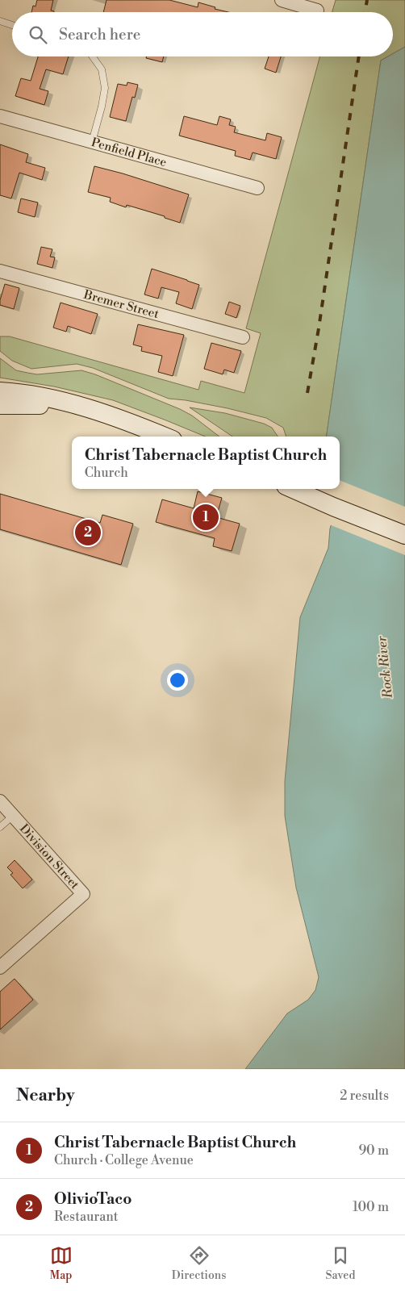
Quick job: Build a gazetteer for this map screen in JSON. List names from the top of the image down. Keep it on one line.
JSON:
{"streets":{"street":["Penfield Place","Bremer Street","Division Street"]},"water":["Rock River"],"page":{"search":"Search here","popup":["Christ Tabernacle Baptist Church","Church"],"pins":["1","2"],"heading":["Nearby","2 results"],"list":[{"mark":"1","name":"Christ Tabernacle Baptist Church","note":"Church · College Avenue","value":"90 m"},{"mark":"2","name":"OlivioTaco","note":"Restaurant","value":"100 m"}],"nav":["Map","Directions","Saved"]}}
